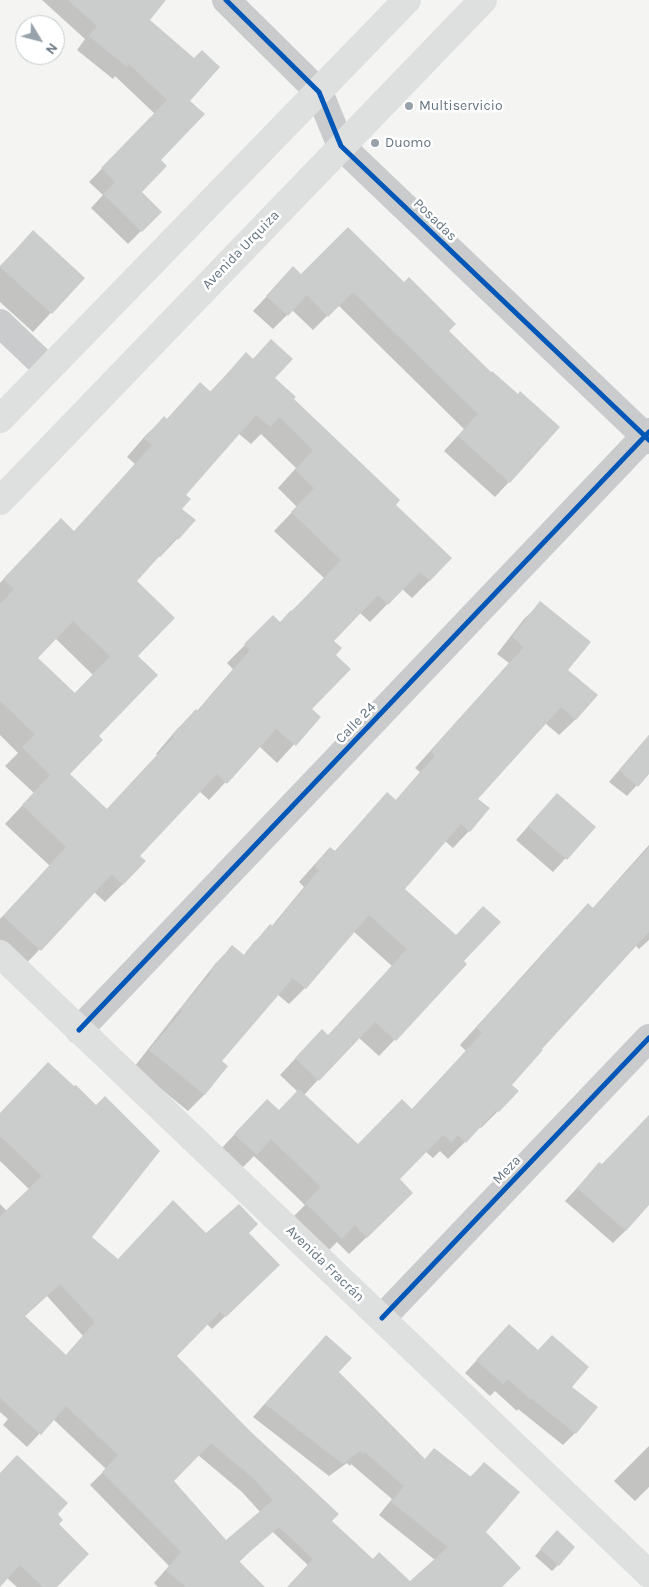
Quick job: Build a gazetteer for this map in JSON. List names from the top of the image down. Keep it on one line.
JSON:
{"streets":{"main road":["Avenida Urquiza","Avenida Fracrán"],"street":["Posadas","Calle 24","Meza"]},"crossings":[["Posadas","Avenida Urquiza"],["Posadas","Calle 24"],["Calle 24","Avenida Fracrán"],["Meza","Avenida Fracrán"]],"places":["Multiservicio","Duomo"],"north":"bottom right"}
